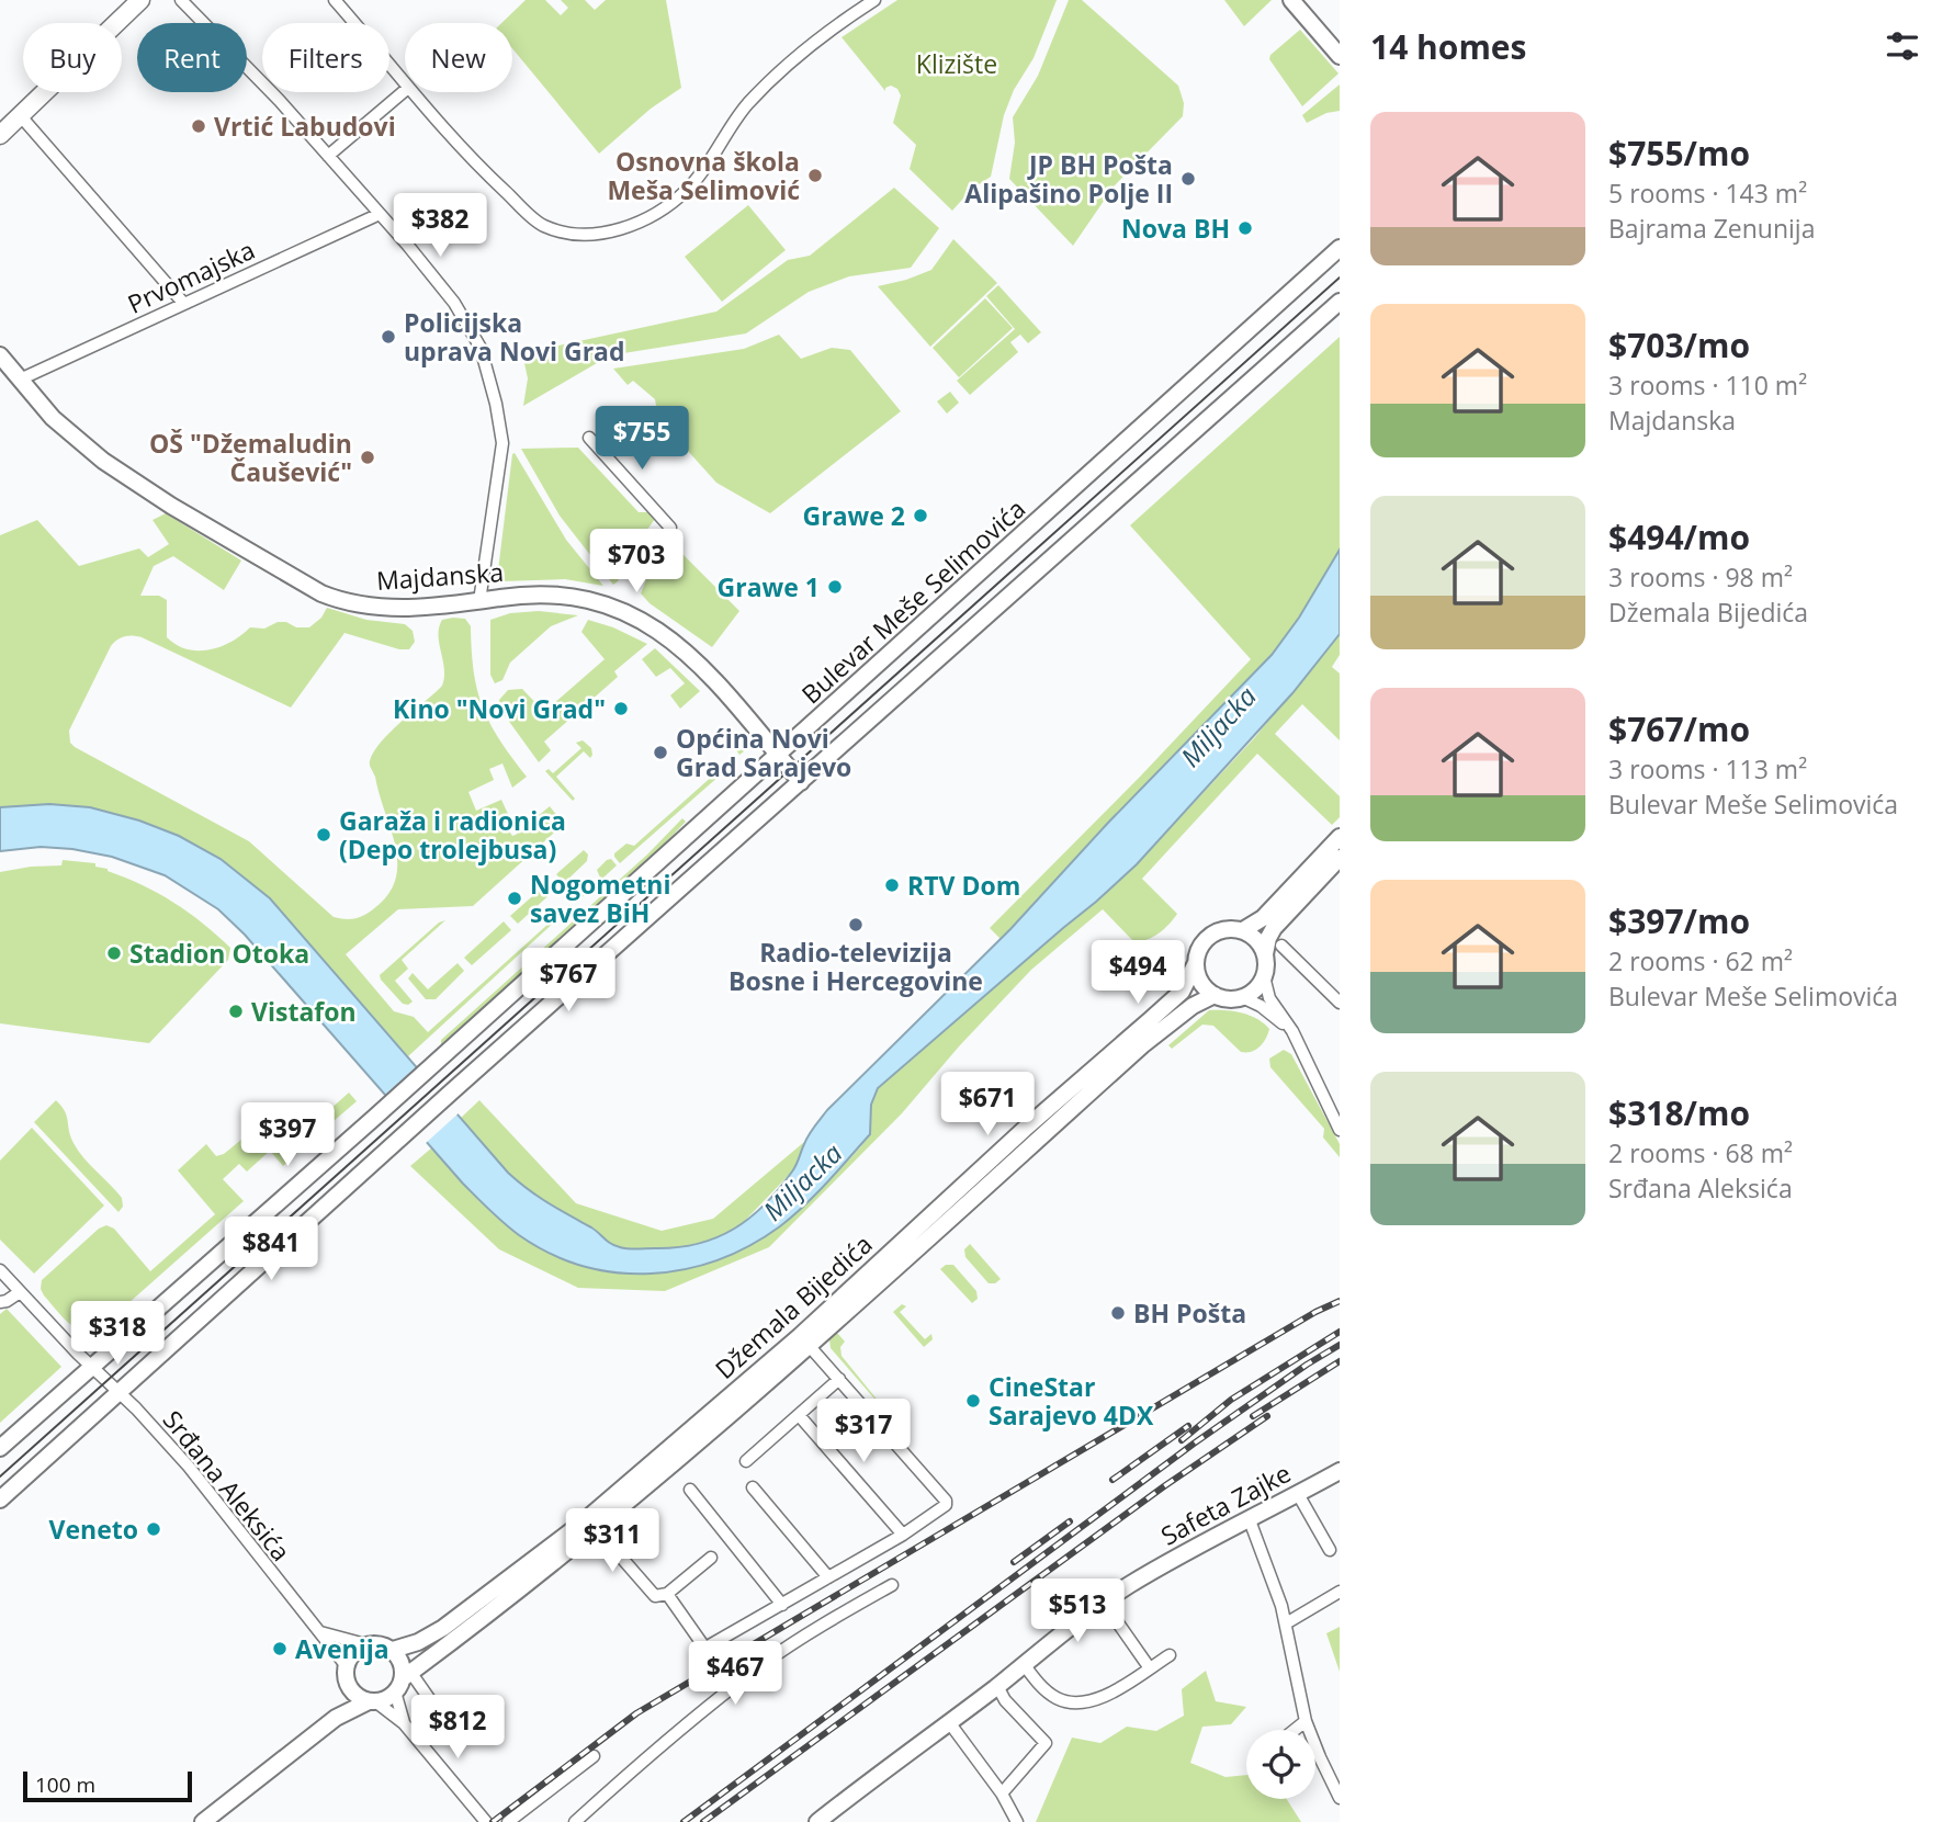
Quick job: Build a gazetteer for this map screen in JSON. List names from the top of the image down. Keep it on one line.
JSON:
{"streets":{"main road":["Majdanska","Bulevar Meše Selimovića","Džemala Bijedića","Safeta Zajke"],"street":["Prvomajska","Srđana Aleksića"]},"crossings":[["Prvomajska","Majdanska"],["Majdanska","Bulevar Meše Selimovića"],["Bulevar Meše Selimovića","Srđana Aleksića"],["Džemala Bijedića","Srđana Aleksića"]],"water":["Miljacka"],"parks":["Klizište"],"places":["Vrtić Labudovi","Osnovna škola Meša Selimović","JP BH Pošta Alipašino Polje II","Nova BH","Policijska uprava Novi Grad","OŠ \"Džemaludin Čaušević\"","Grawe 2","Grawe 1","Kino \"Novi Grad\"","Općina Novi Grad Sarajevo","Garaža i radionica (Depo trolejbusa)","RTV Dom","Nogometni savez BiH","Radio-televizija Bosne i Hercegovine","Stadion Otoka","Vistafon","BH Pošta","CineStar Sarajevo 4DX","Veneto","Avenija"],"scale_bar":"100 m","page":{"heading":"14 homes","chip":["Buy","Rent","Filters","New"],"list":[{"name":"$755/mo","note":"5 rooms · 143 m² · Bajrama Zenunija"},{"name":"$703/mo","note":"3 rooms · 110 m² · Majdanska"},{"name":"$494/mo","note":"3 rooms · 98 m² · Džemala Bijedića"},{"name":"$767/mo","note":"3 rooms · 113 m² · Bulevar Meše Selimovića"},{"name":"$397/mo","note":"2 rooms · 62 m² · Bulevar Meše Selimovića"},{"name":"$318/mo","note":"2 rooms · 68 m² · Srđana Aleksića"}],"price":["$382","$755","$703","$494","$767","$671","$397","$841","$318","$317","$311","$513","$467","$812"],"scale":"100 m"}}
